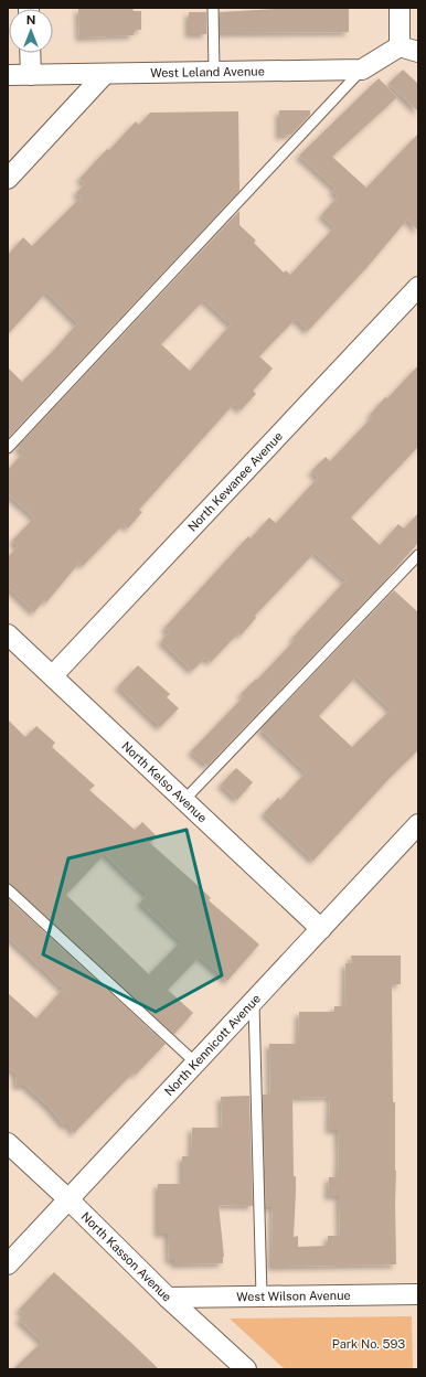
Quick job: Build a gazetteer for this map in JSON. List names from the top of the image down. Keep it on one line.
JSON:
{"streets":{"street":["West Leland Avenue","North Kewanee Avenue","North Kelso Avenue","North Kennicott Avenue","North Kasson Avenue","West Wilson Avenue"]},"crossings":[["North Kewanee Avenue","North Kelso Avenue"],["North Kelso Avenue","North Kennicott Avenue"],["North Kennicott Avenue","North Kasson Avenue"],["North Kasson Avenue","West Wilson Avenue"]],"parks":["Park No. 593"],"north":"top"}
